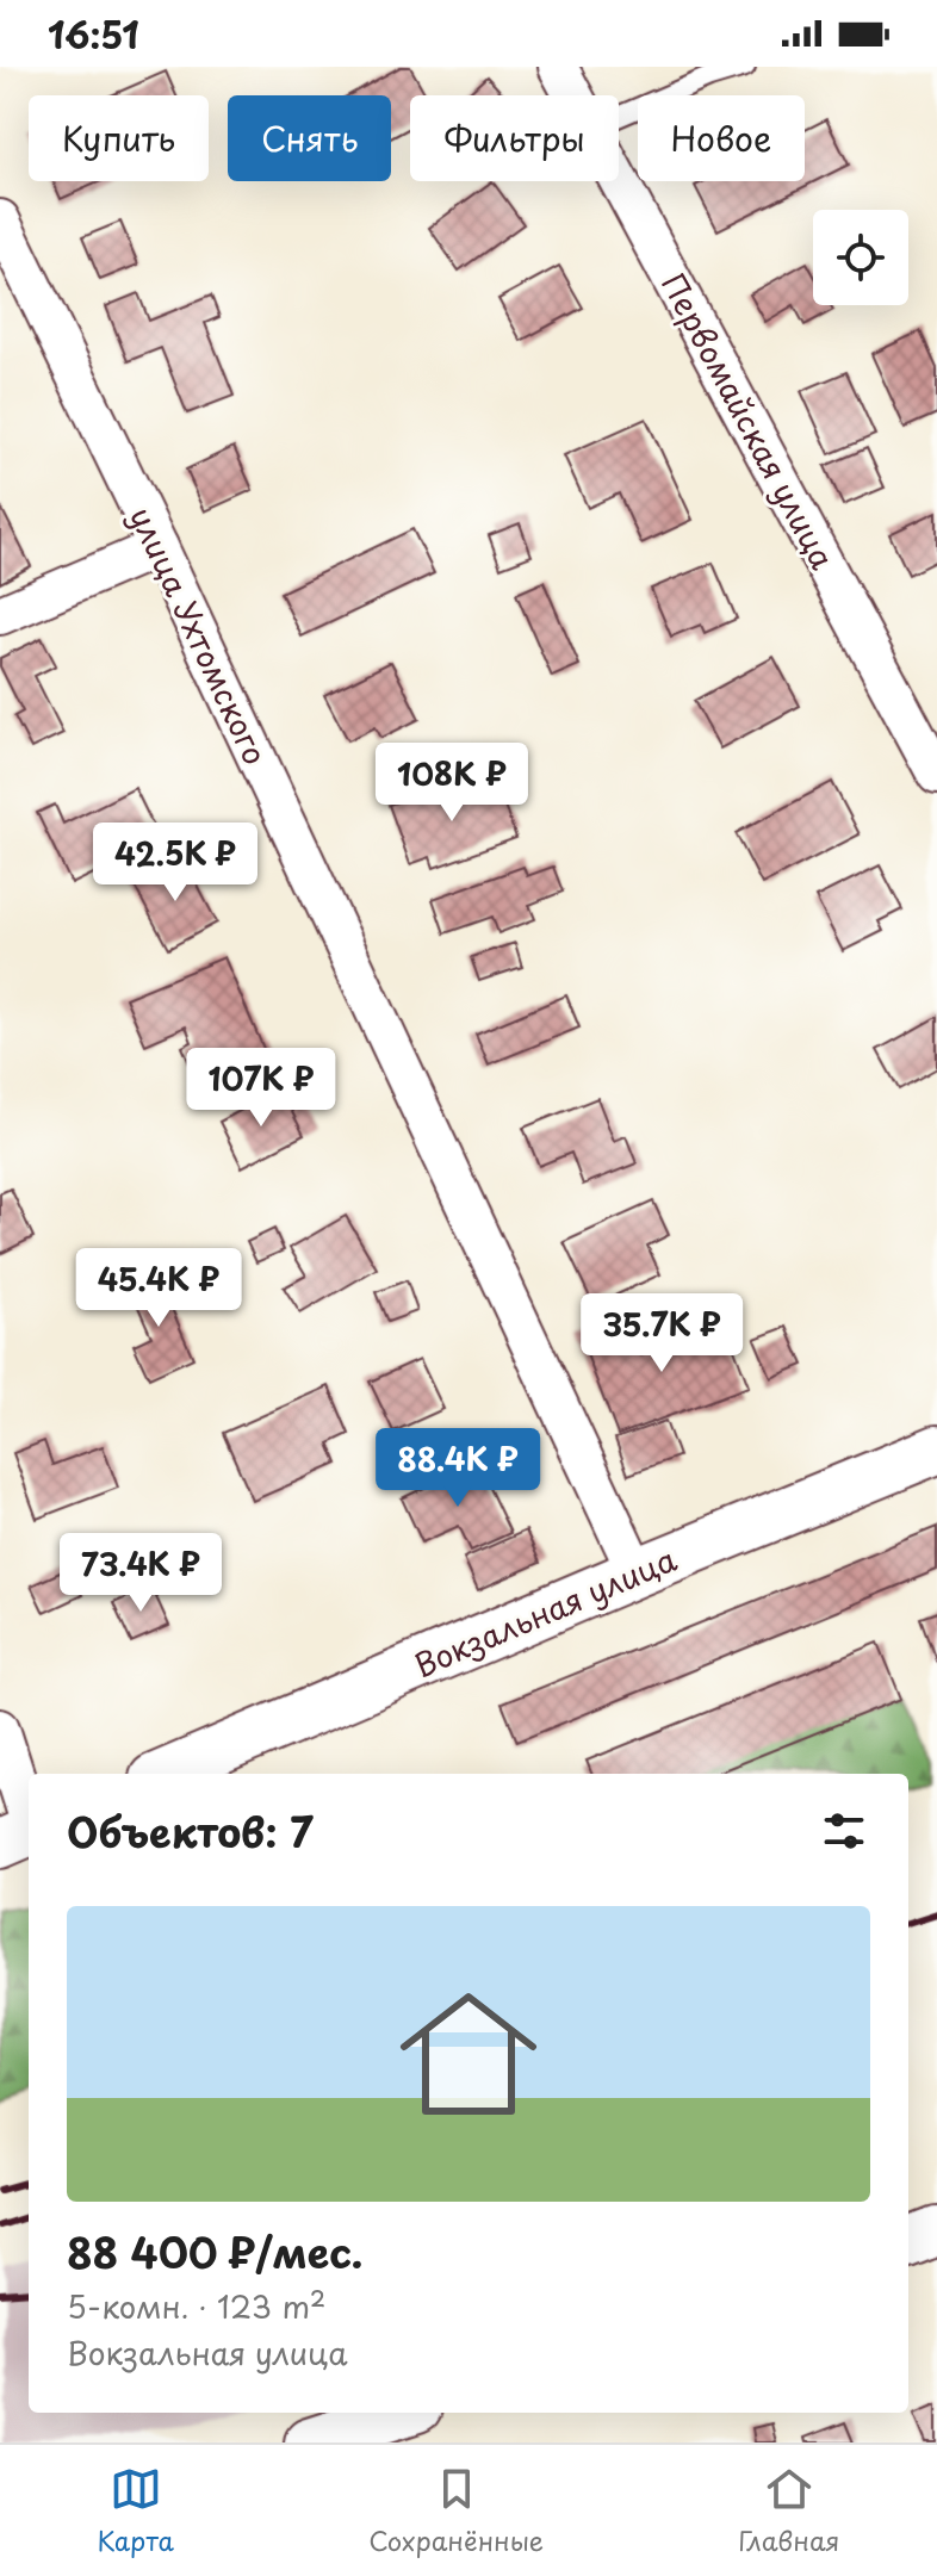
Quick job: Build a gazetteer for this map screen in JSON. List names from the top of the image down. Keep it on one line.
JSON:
{"streets":{"street":["Первомайская улица","улица Ухтомского","Вокзальная улица"]},"crossings":[["улица Ухтомского","Вокзальная улица"]],"page":{"status":"16:51","chip":["Купить","Снять","Фильтры","Новое"],"price":["108K ₽","42.5K ₽","107K ₽","45.4K ₽","35.7K ₽","88.4K ₽","73.4K ₽"],"heading":"Объектов: 7","list":[{"name":"88 400 ₽/мес.","note":"5-комн. · 123 m² · Вокзальная улица"}],"tabs":["Карта","Сохранённые","Главная"]}}
